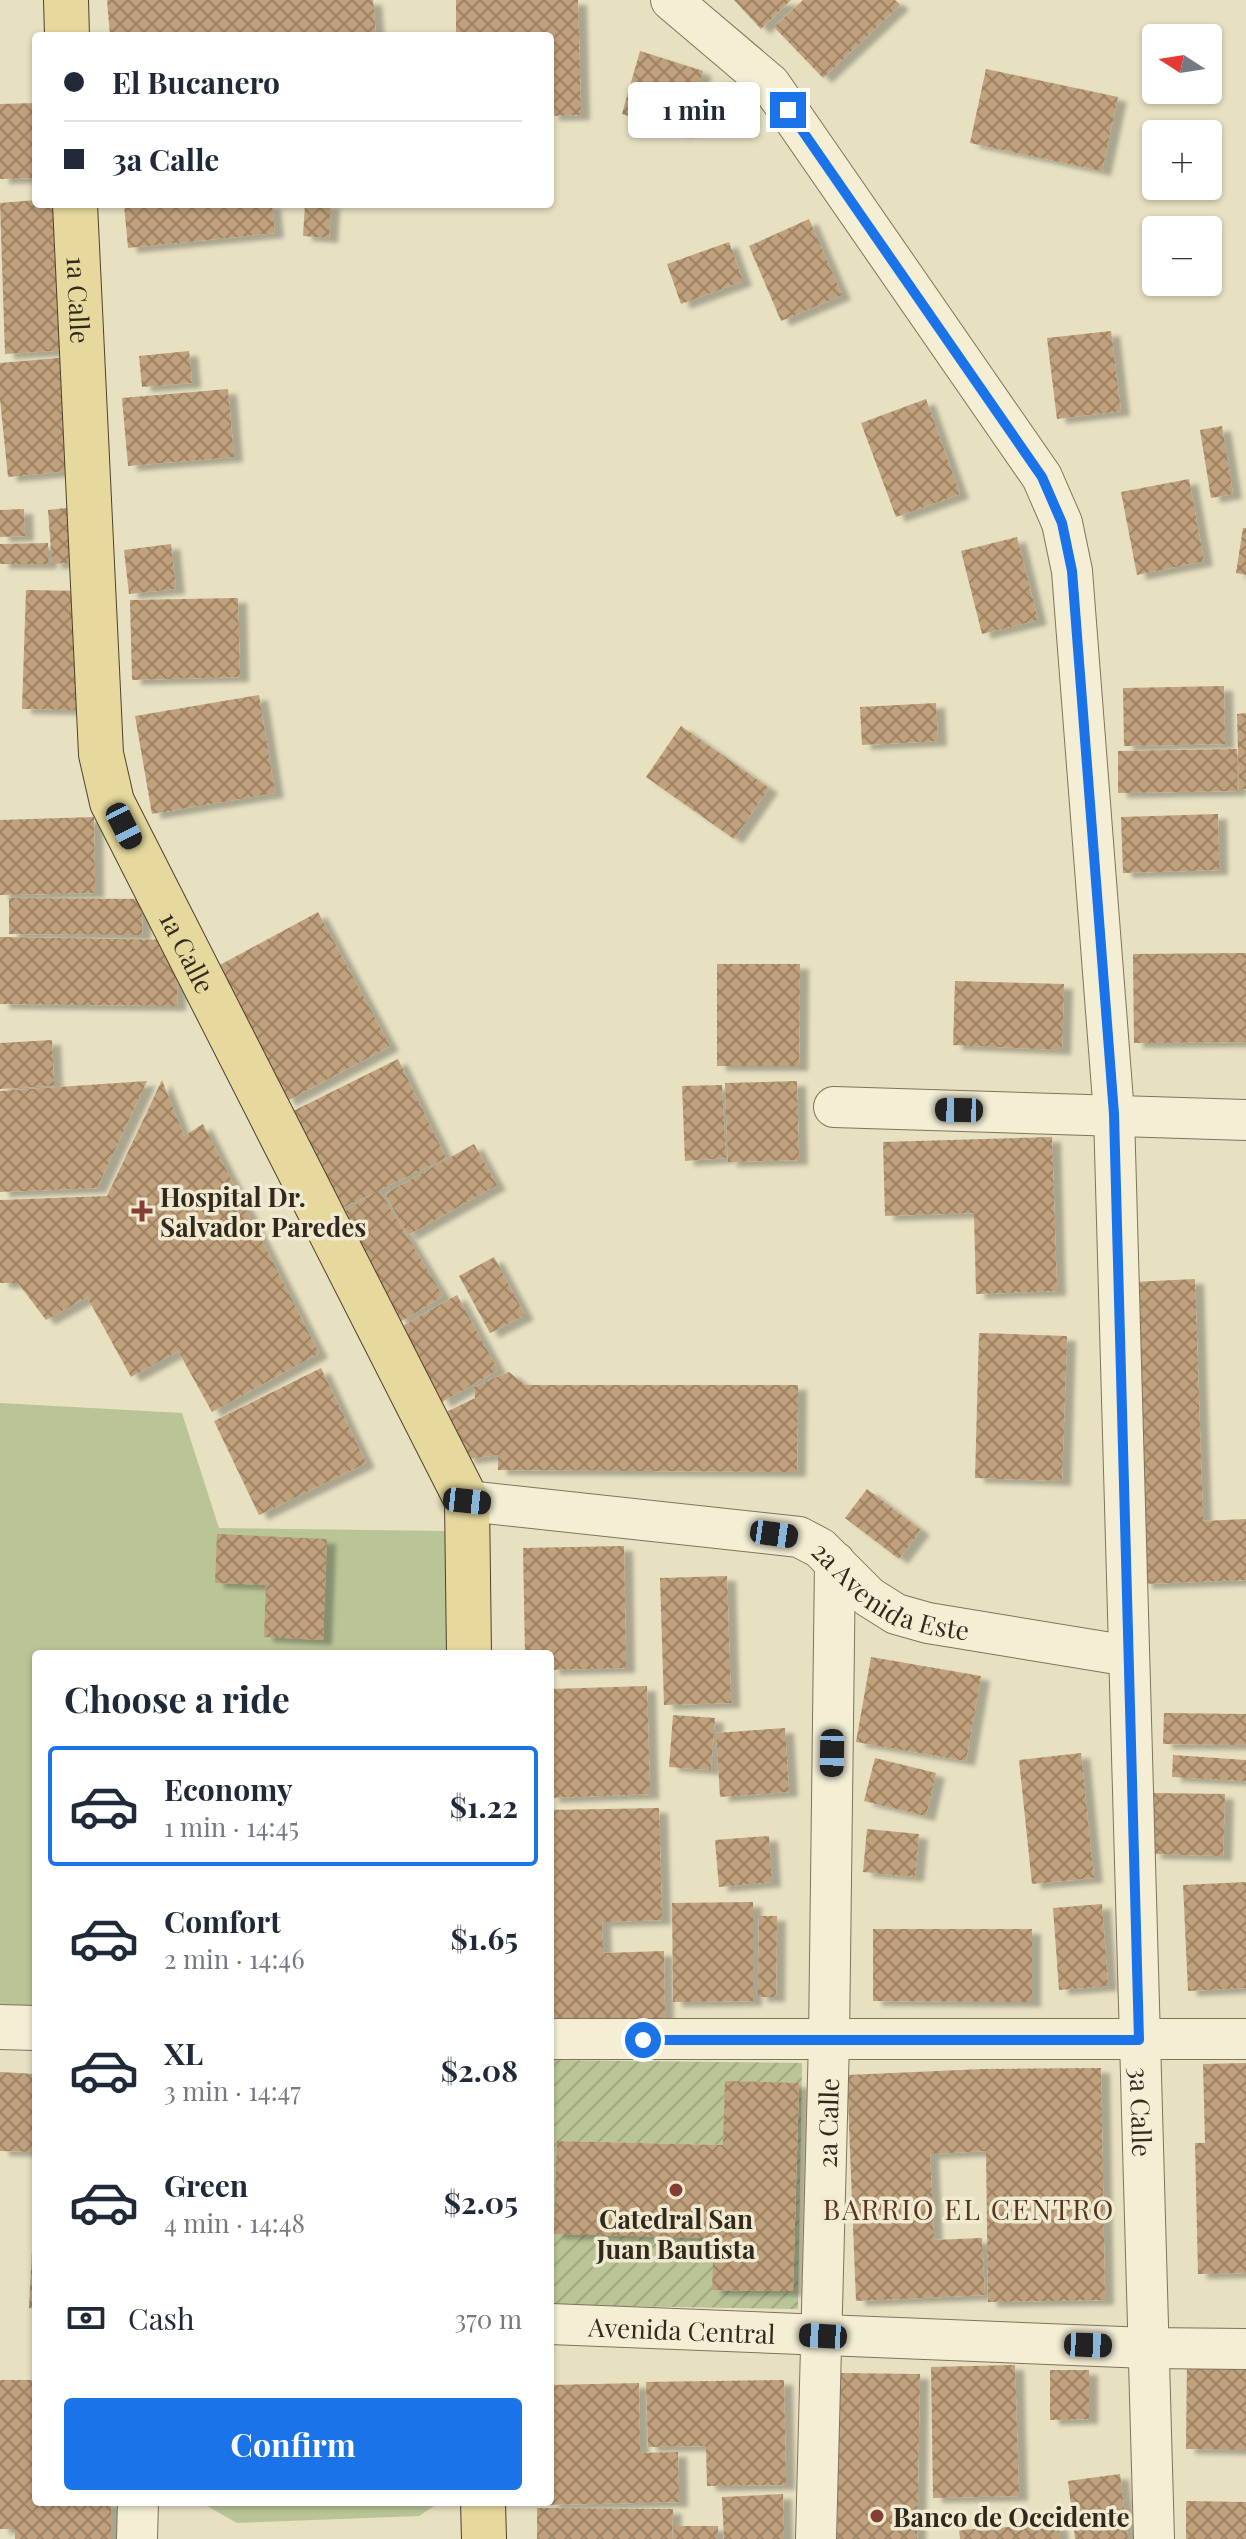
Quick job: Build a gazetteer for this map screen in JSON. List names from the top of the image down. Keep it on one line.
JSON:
{"streets":{"main road":["1a Calle"],"street":["2a Avenida Este","3a Calle","2a Calle","Avenida Central"]},"crossings":[["1a Calle","2a Avenida Este"],["2a Avenida Este","3a Calle"],["2a Avenida Este","2a Calle"],["3a Calle","Avenida Central"],["2a Calle","Avenida Central"]],"districts":["BARRIO EL CENTRO"],"places":{"health":["Hospital Dr. Salvador Paredes"],"other":["Catedral San Juan Bautista","Banco de Occidente"]},"north":"left","page":{"map_buttons":["+","−"],"banner":["El Bucanero","3a Calle"],"bubble":"1 min","heading":"Choose a ride","list":[{"name":"Economy","note":"1 min · 14:45","value":"$1.22"},{"name":"Comfort","note":"2 min · 14:46","value":"$1.65"},{"name":"XL","note":"3 min · 14:47","value":"$2.08"},{"name":"Green","note":"4 min · 14:48","value":"$2.05"}],"pay":["Cash","370 m"],"buttons":"Confirm"}}
